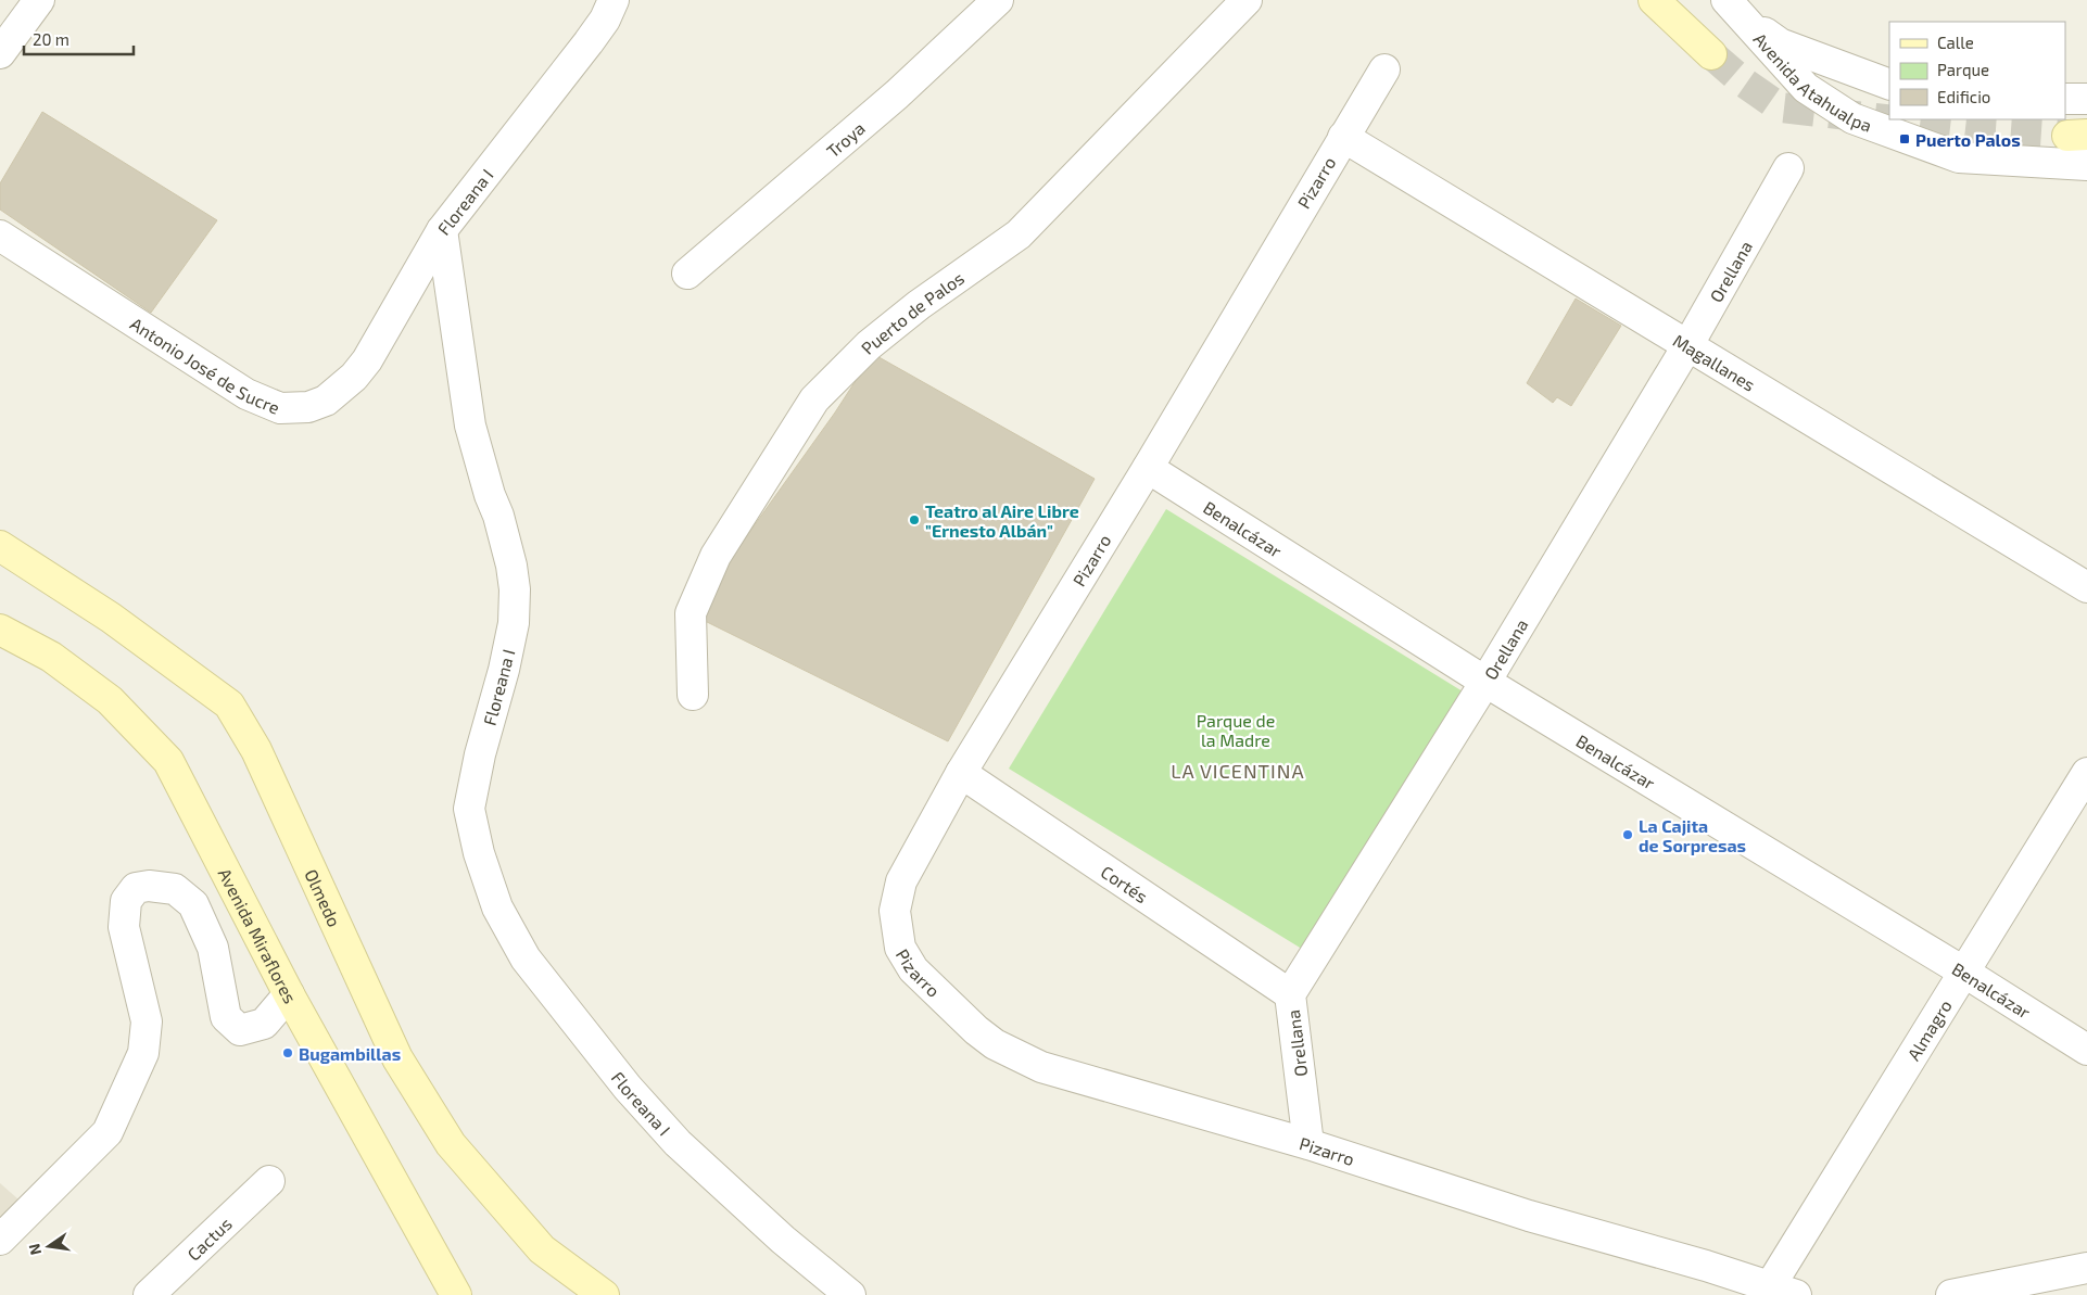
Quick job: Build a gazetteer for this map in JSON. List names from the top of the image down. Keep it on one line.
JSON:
{"streets":{"main road":["Olmedo","Avenida Miraflores"],"street":["Avenida Atahualpa","Troya","Pizarro","Floreana I","Orellana","Puerto de Palos","Magallanes","Antonio José de Sucre","Benalcázar","Cortés","Almagro","Cactus"]},"crossings":[["Pizarro","Orellana"],["Pizarro","Magallanes"],["Pizarro","Benalcázar"],["Pizarro","Cortés"],["Pizarro","Almagro"],["Floreana I","Antonio José de Sucre"],["Orellana","Magallanes"],["Orellana","Benalcázar"],["Orellana","Cortés"],["Benalcázar","Almagro"]],"districts":["LA VICENTINA"],"parks":["Parque de la Madre"],"places":{"transit":["Puerto Palos"],"other":["Teatro al Aire Libre \"Ernesto Albán\"","La Cajita de Sorpresas","Bugambillas"]},"legend":["Calle","Parque","Edificio"],"scale_bar":"20 m","north":"left"}
